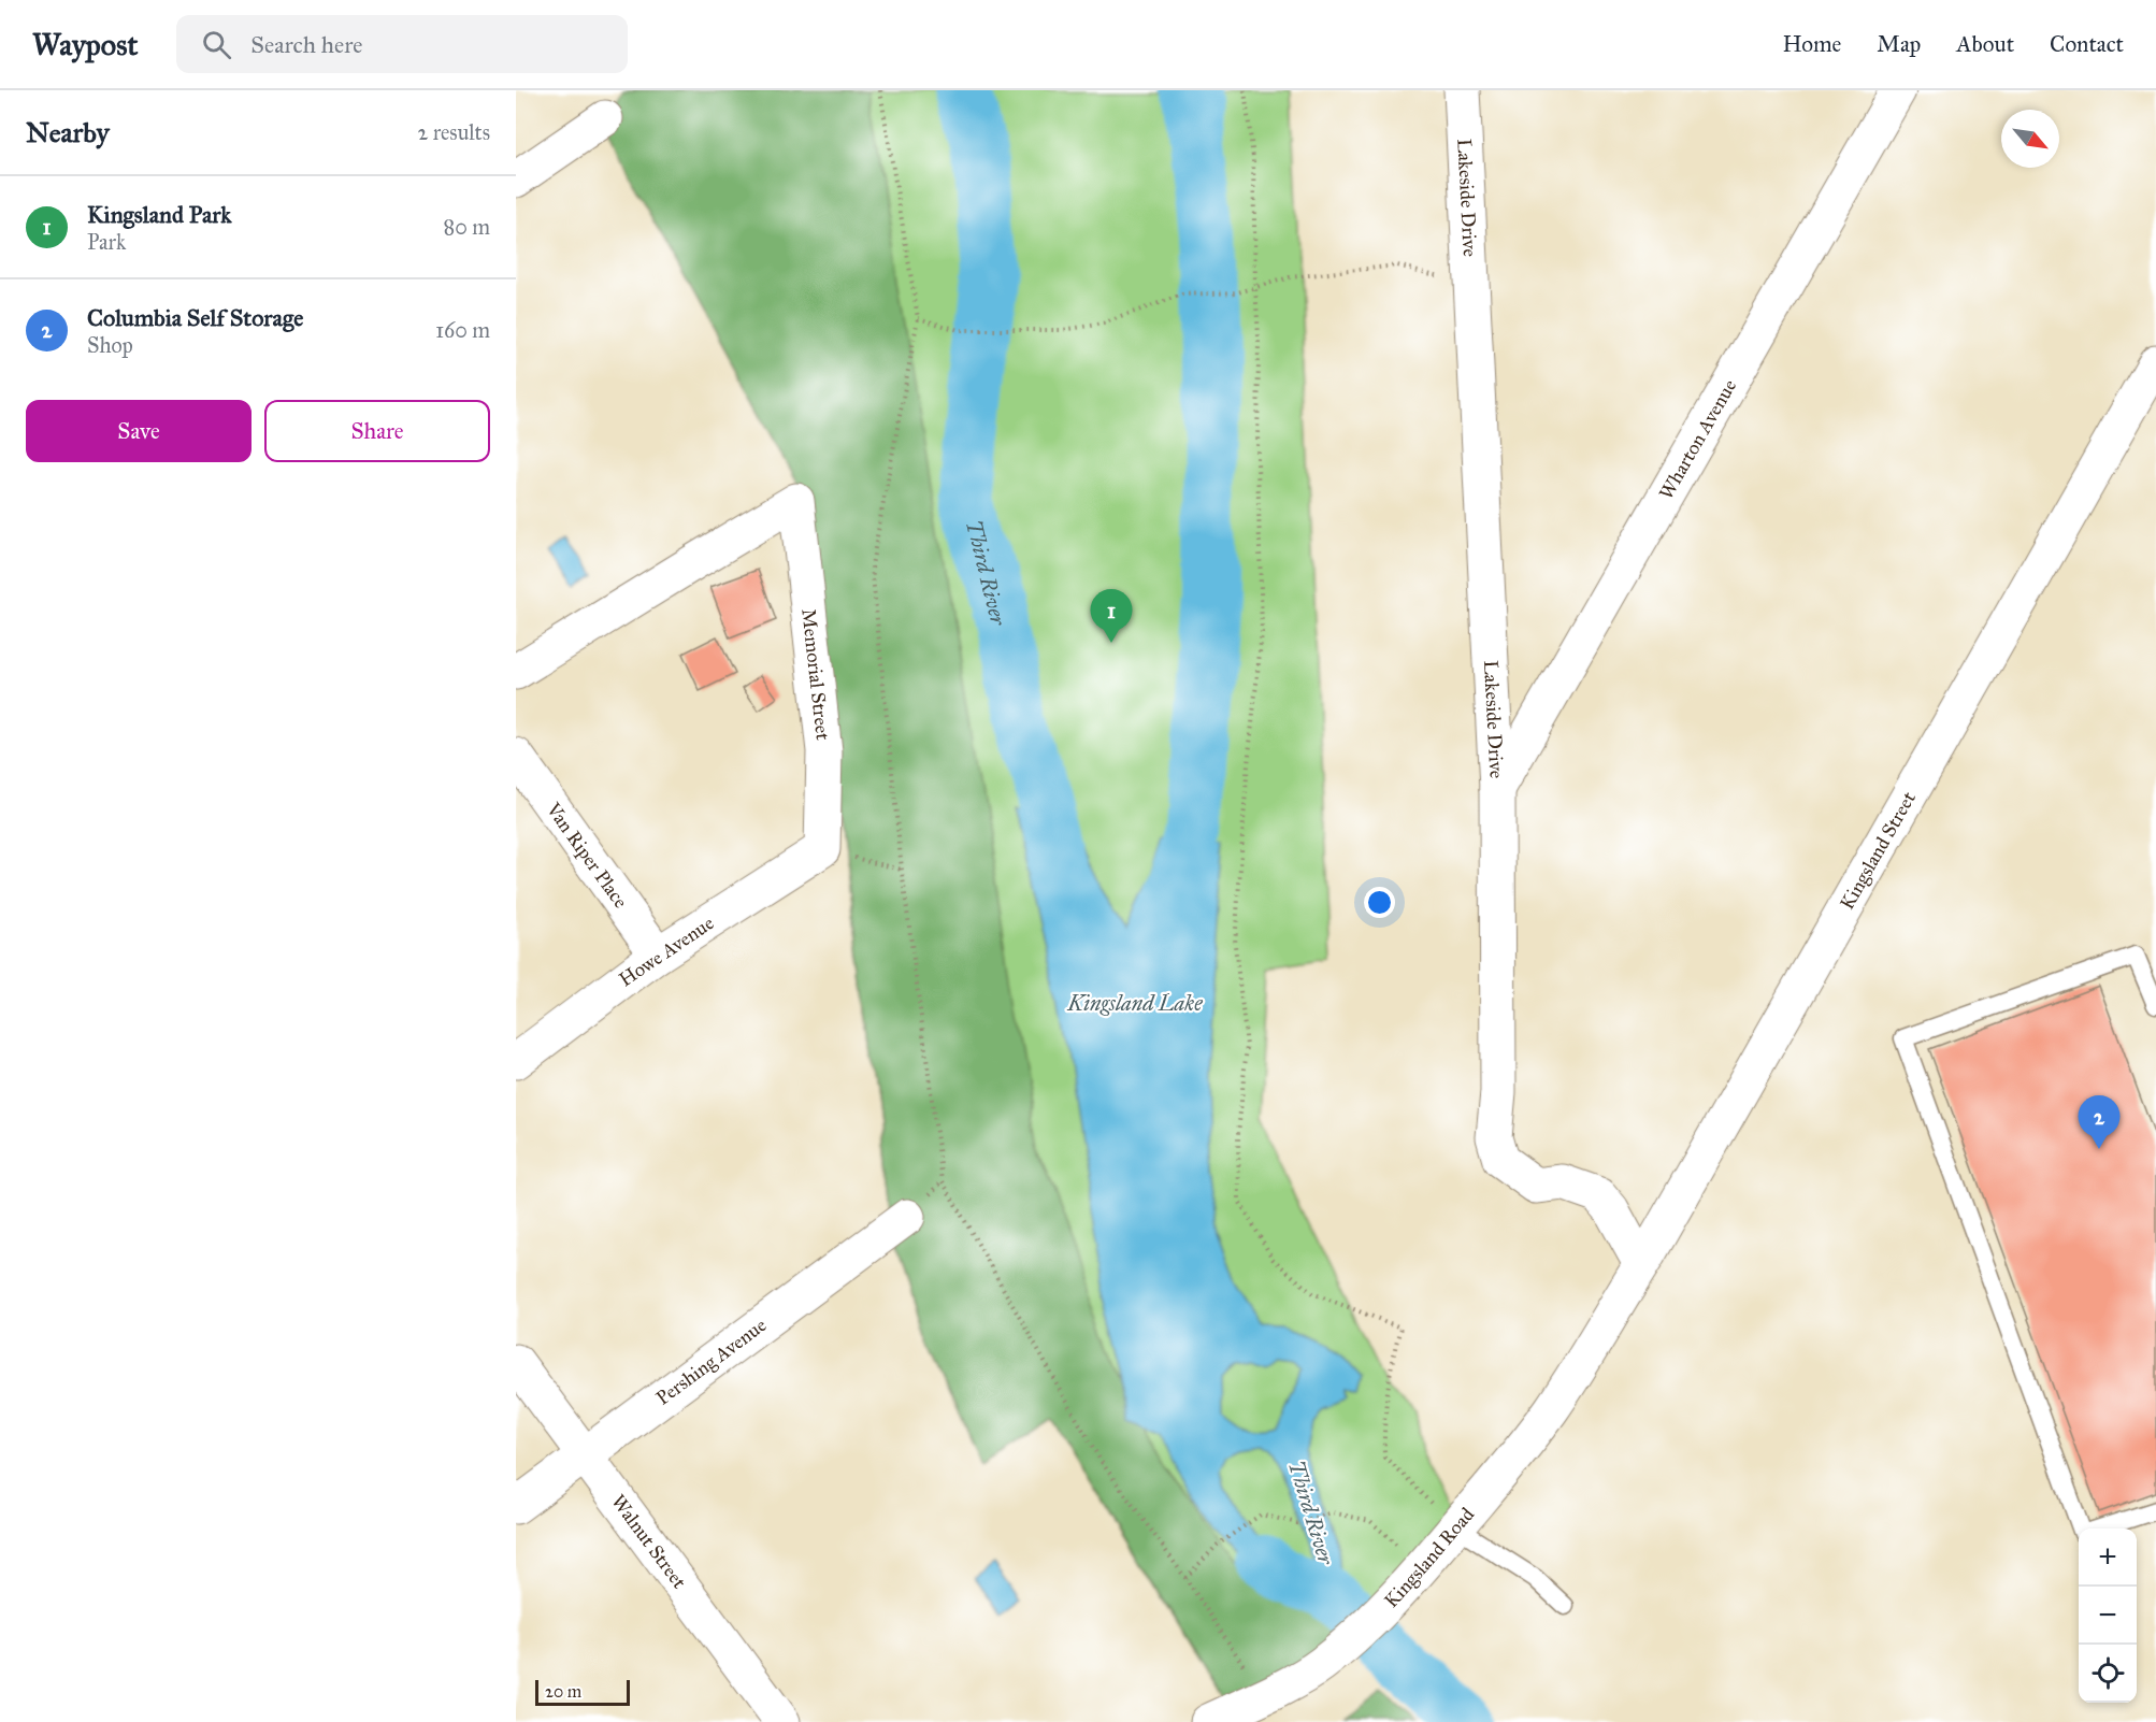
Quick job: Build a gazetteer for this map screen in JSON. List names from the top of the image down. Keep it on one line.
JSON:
{"streets":{"street":["Lakeside Drive","Wharton Avenue","Memorial Street","Kingsland Street","Van Riper Place","Howe Avenue","Pershing Avenue","Walnut Street","Kingsland Road"]},"crossings":[["Lakeside Drive","Wharton Avenue"],["Lakeside Drive","Kingsland Street"],["Memorial Street","Howe Avenue"],["Kingsland Street","Kingsland Road"],["Van Riper Place","Howe Avenue"],["Pershing Avenue","Walnut Street"]],"water":["Third River","Kingsland Lake"],"scale_bar":"20 m","north":"bottom right","page":{"header":"Waypost","search":"Search here","nav":["Home","Map","About","Contact"],"heading":["Nearby","2 results"],"list":[{"mark":"1","name":"Kingsland Park","note":"Park","value":"80 m"},{"mark":"2","name":"Columbia Self Storage","note":"Shop","value":"160 m"}],"buttons":["Save","Share"],"pins":["1","2"],"map_buttons":["+","−"],"scale":"20 m"}}
